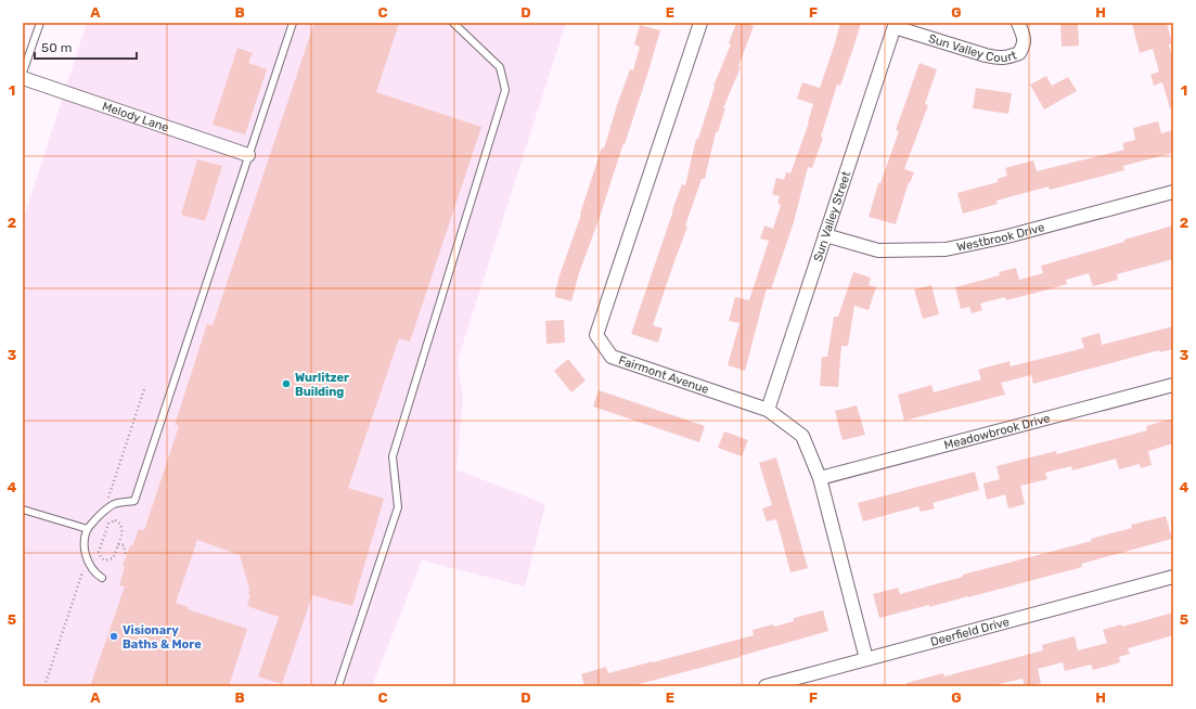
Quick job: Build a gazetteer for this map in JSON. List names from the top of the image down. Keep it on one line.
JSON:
{"streets":{"street":["Sun Valley Court","Melody Lane","Sun Valley Street","Westbrook Drive","Fairmont Avenue","Meadowbrook Drive","Deerfield Drive"]},"crossings":[["Sun Valley Court","Sun Valley Street"],["Sun Valley Street","Westbrook Drive"],["Sun Valley Street","Fairmont Avenue"],["Fairmont Avenue","Meadowbrook Drive"],["Fairmont Avenue","Deerfield Drive"]],"places":["Wurlitzer Building","Visionary Baths & More"],"scale_bar":"50 m","grid":{"columns":["A","B","C","D","E","F","G","H"],"rows":["1","2","3","4","5"]}}
